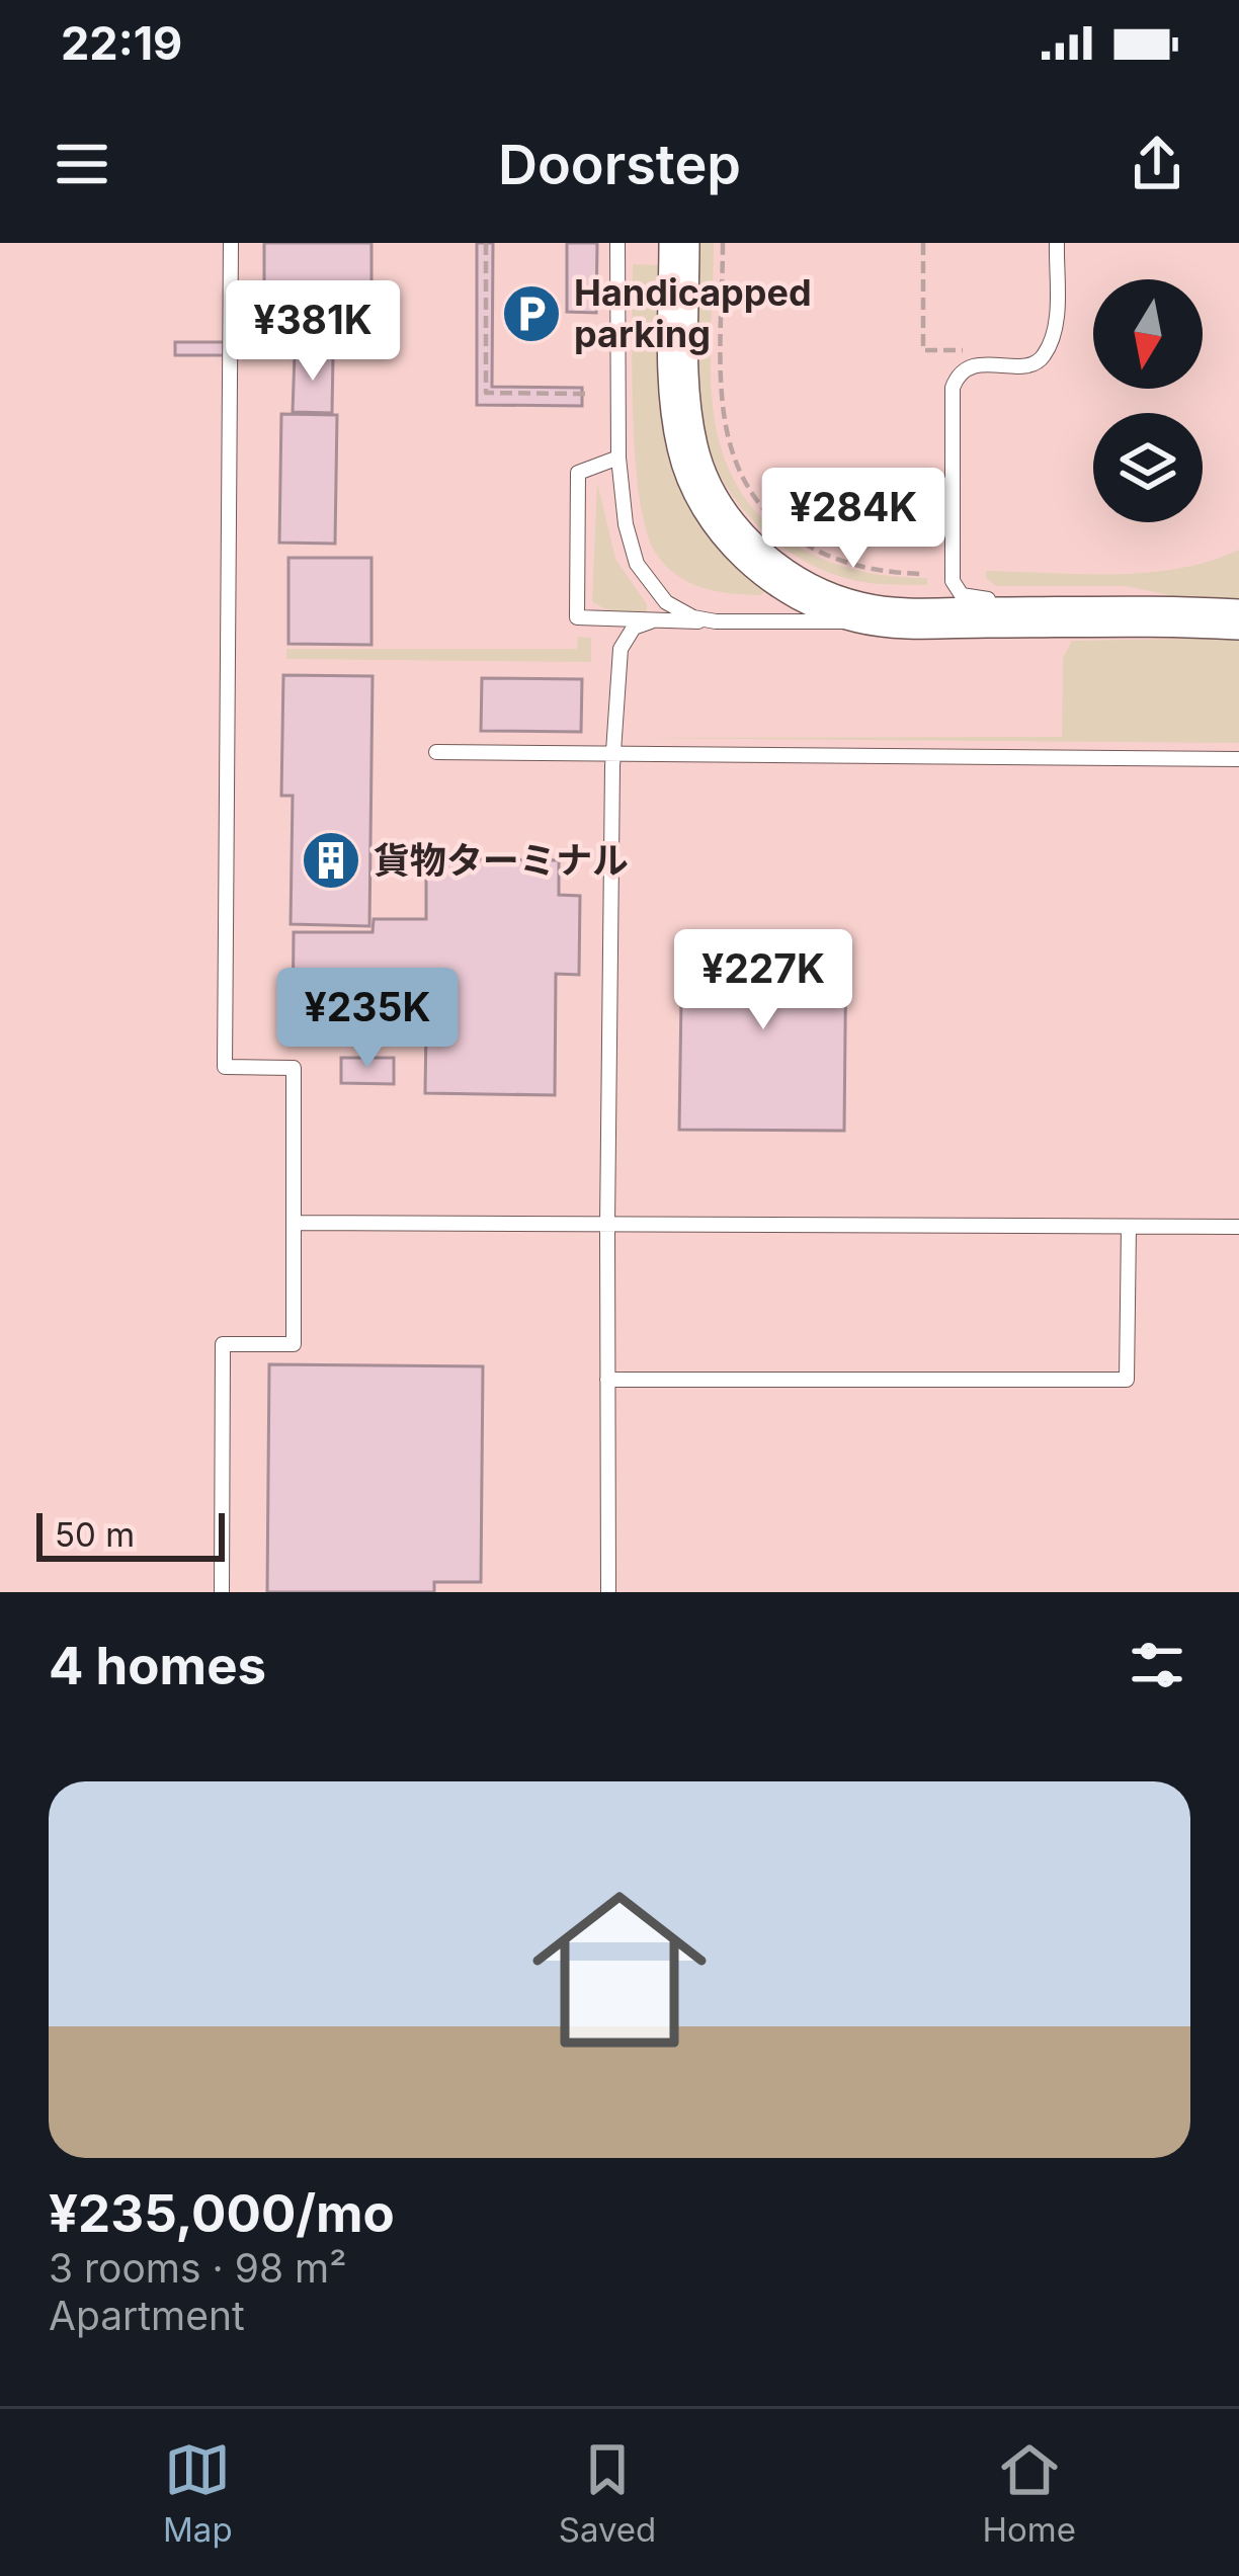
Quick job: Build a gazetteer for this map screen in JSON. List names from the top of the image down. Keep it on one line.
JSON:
{"places":{"parking":["Handicapped parking"],"building":["貨物ターミナル"]},"scale_bar":"50 m","north":"bottom","page":{"status":"22:19","header":"Doorstep","price":["¥381K","¥284K","¥227K","¥235K"],"scale":"50 m","heading":"4 homes","list":[{"name":"¥235,000/mo","note":"3 rooms · 98 m² · Apartment"}],"tabs":["Map","Saved","Home"]}}
